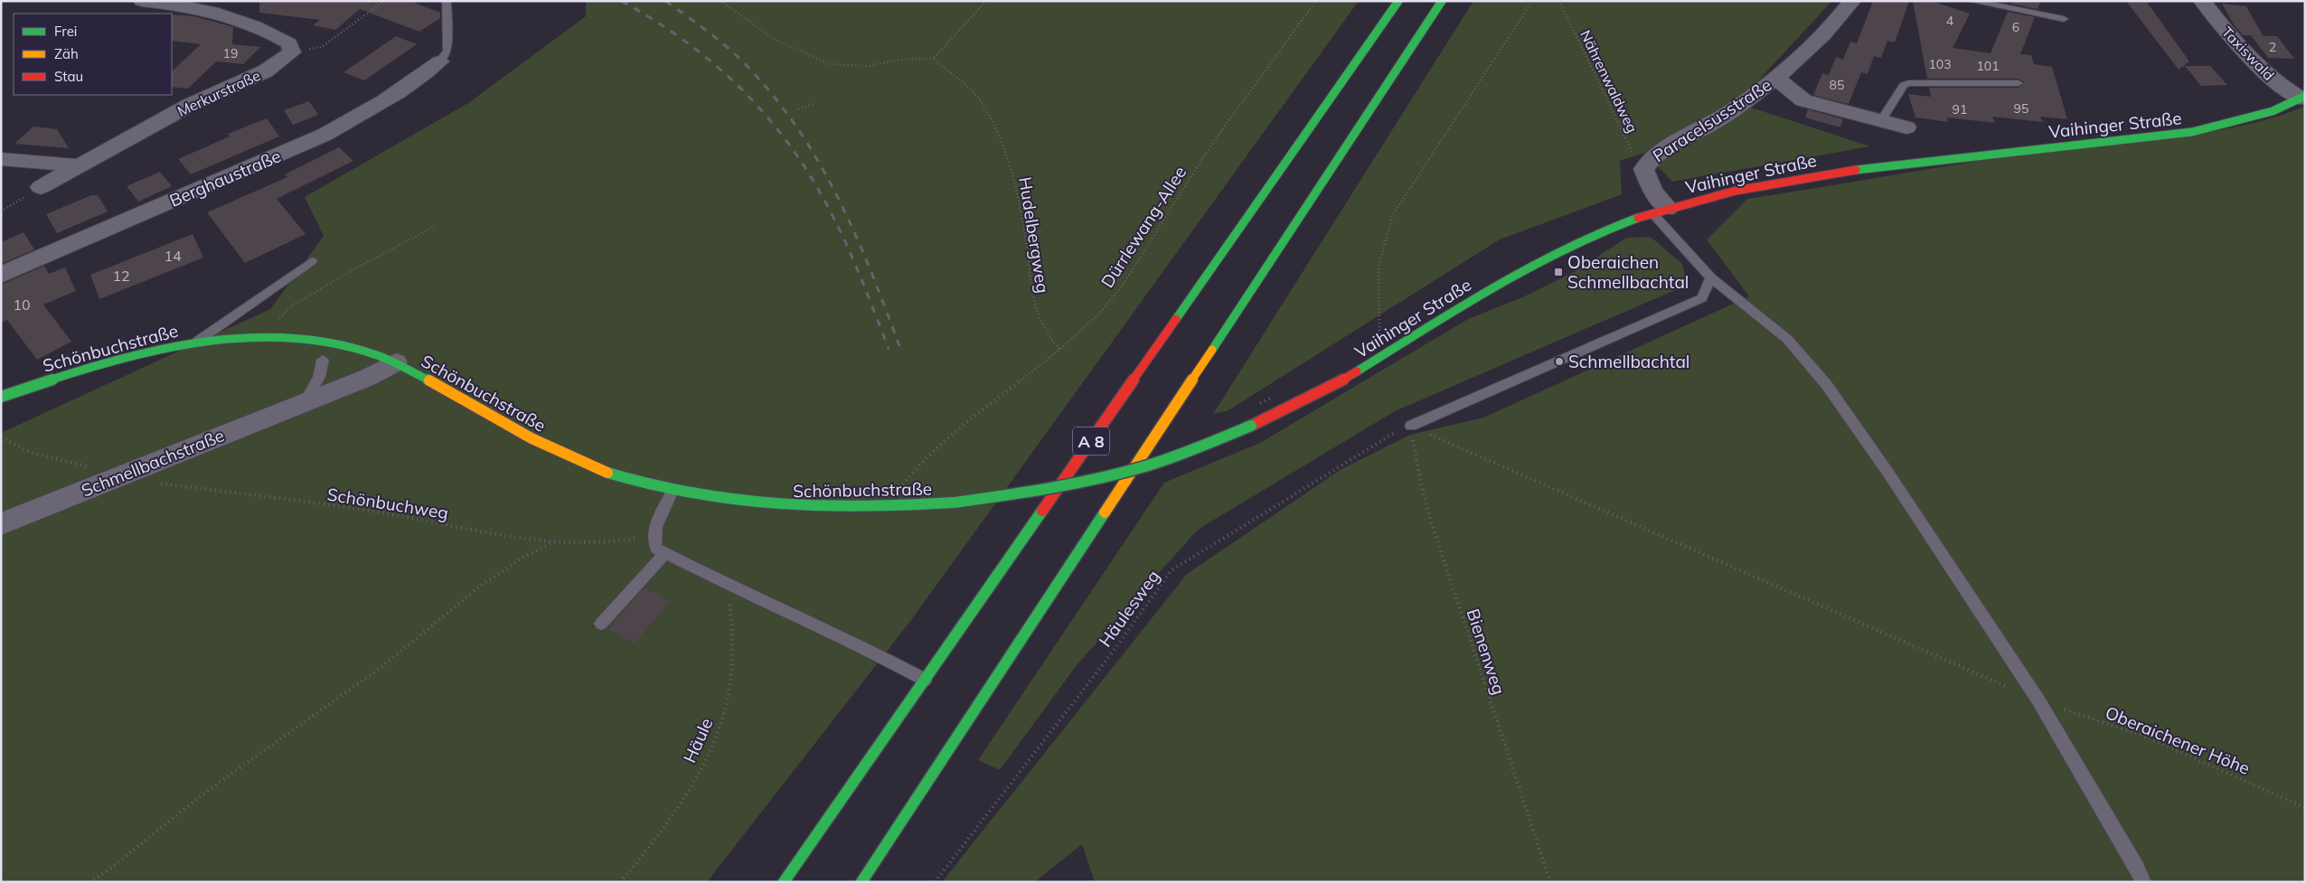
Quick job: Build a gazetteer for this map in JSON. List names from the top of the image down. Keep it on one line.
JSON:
{"streets":{"main road":["Vaihinger Straße","Schönbuchstraße","A 8"],"street":["Taxiswald","Merkurstraße","Paracelsusstraße","Berghaustraße","Schmellbachstraße"],"path":["Nährenwaldweg","Dürrlewang-Allee","Hudelbergweg","Schönbuchweg","Häulesweg","Bienenweg","Häule","Oberaichener Höhe"]},"crossings":[["Taxiswald","Vaihinger Straße"],["Nährenwaldweg","Paracelsusstraße"],["Paracelsusstraße","Vaihinger Straße"],["Vaihinger Straße","Schönbuchstraße"],["Dürrlewang-Allee","Hudelbergweg"],["Schönbuchstraße","Schmellbachstraße"],["Häulesweg","Bienenweg"],["Häulesweg","Oberaichener Höhe"],["Bienenweg","Oberaichener Höhe"]],"places":{"transit":["Oberaichen Schmellbachtal"],"other":["Schmellbachtal"]},"house_numbers":["4","6","2","19","103","101","85","95","91","14","12","10"],"legend":["Frei","Zäh","Stau"]}
